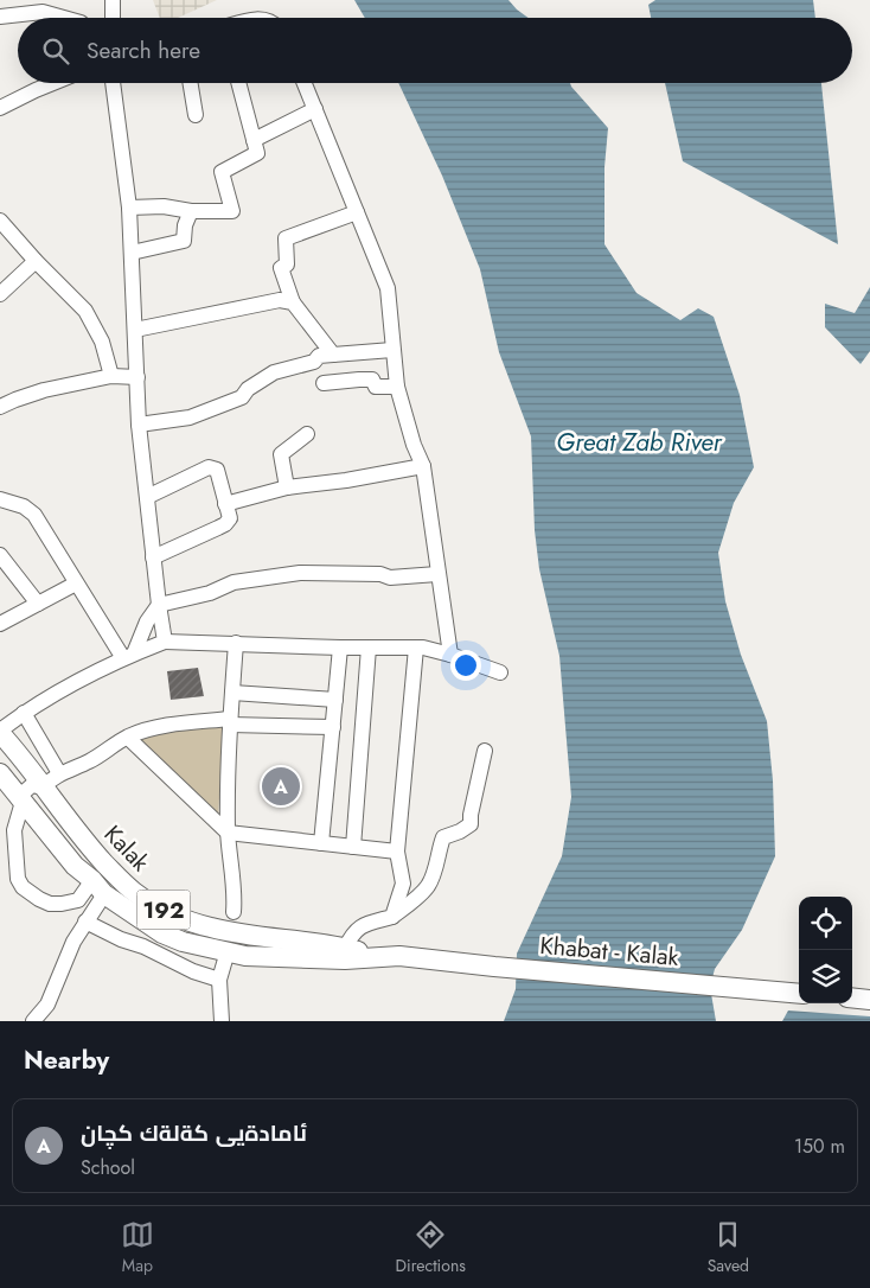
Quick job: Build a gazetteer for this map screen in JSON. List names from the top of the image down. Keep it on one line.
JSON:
{"streets":{"main road":["Kalak","192","Khabat - Kalak"]},"crossings":[["Kalak","192"],["Kalak","Khabat - Kalak"],["192","Khabat - Kalak"]],"water":["Great Zab River"],"page":{"search":"Search here","pins":"A","heading":"Nearby","list":[{"mark":"A","name":"ئامادةيى كةلةك كچان","note":"School","value":"150 m"}],"nav":["Map","Directions","Saved"]}}
